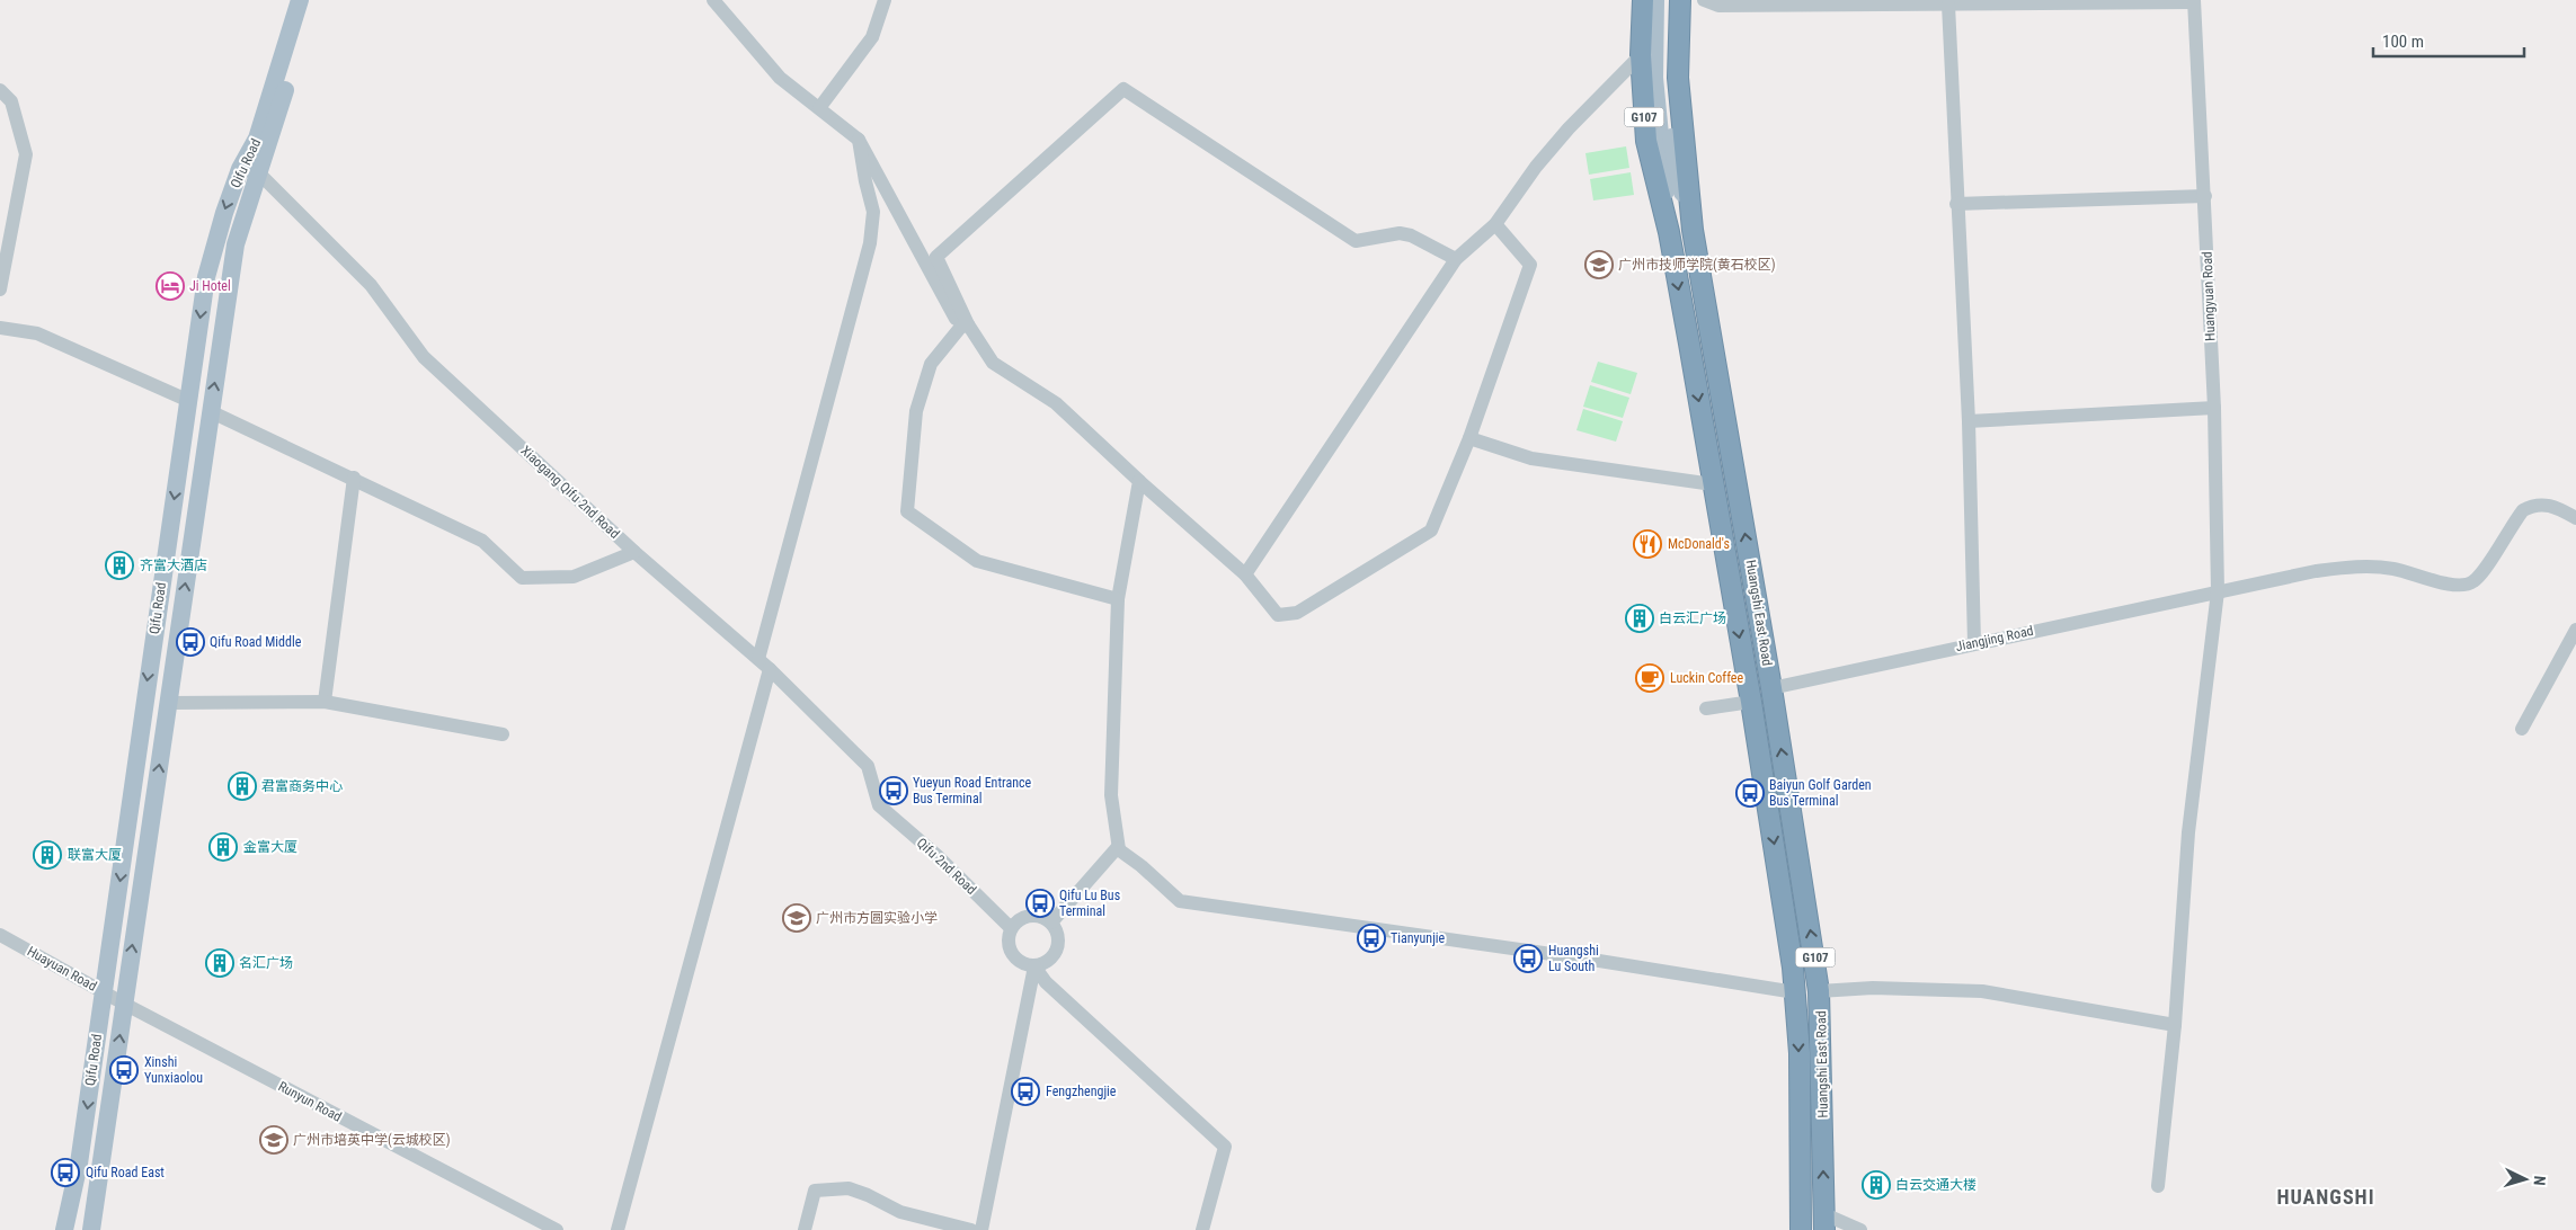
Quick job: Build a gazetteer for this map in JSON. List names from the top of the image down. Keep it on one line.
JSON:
{"streets":{"highway":["G107","Huangshi East Road"],"main road":["Qifu Road"],"street":["Huangyuan Road","Xiaogang Qifu 2nd Road","Jiangjing Road","Qifu 2nd Road","Huayuan Road","Runyun Road"]},"crossings":[["G107","Huangshi East Road"],["Qifu Road","Xiaogang Qifu 2nd Road"],["Qifu Road","Huayuan Road"],["Qifu Road","Runyun Road"],["Huangyuan Road","Jiangjing Road"],["Xiaogang Qifu 2nd Road","Qifu 2nd Road"],["Huangshi East Road","Jiangjing Road"],["Huayuan Road","Runyun Road"]],"districts":["HUANGSHI"],"places":{"school or university":["广州市技师学院(黄石校区)","广州市方圆实验小学","广州市培英中学(云城校区)"],"hotel":["Ji Hotel"],"restaurant":["McDonald's"],"building":["齐富大酒店","白云汇广场","君富商务中心","金富大厦","联富大厦","名汇广场","白云交通大楼"],"bus stop":["Qifu Road Middle","Yueyun Road Entrance Bus Terminal","Baiyun Golf Garden Bus Terminal","Qifu Lu Bus Terminal","Tianyunjie","Huangshi Lu South","Xinshi Yunxiaolou","Fengzhengjie","Qifu Road East"],"cafe":["Luckin Coffee"]},"scale_bar":"100 m","north":"right"}
